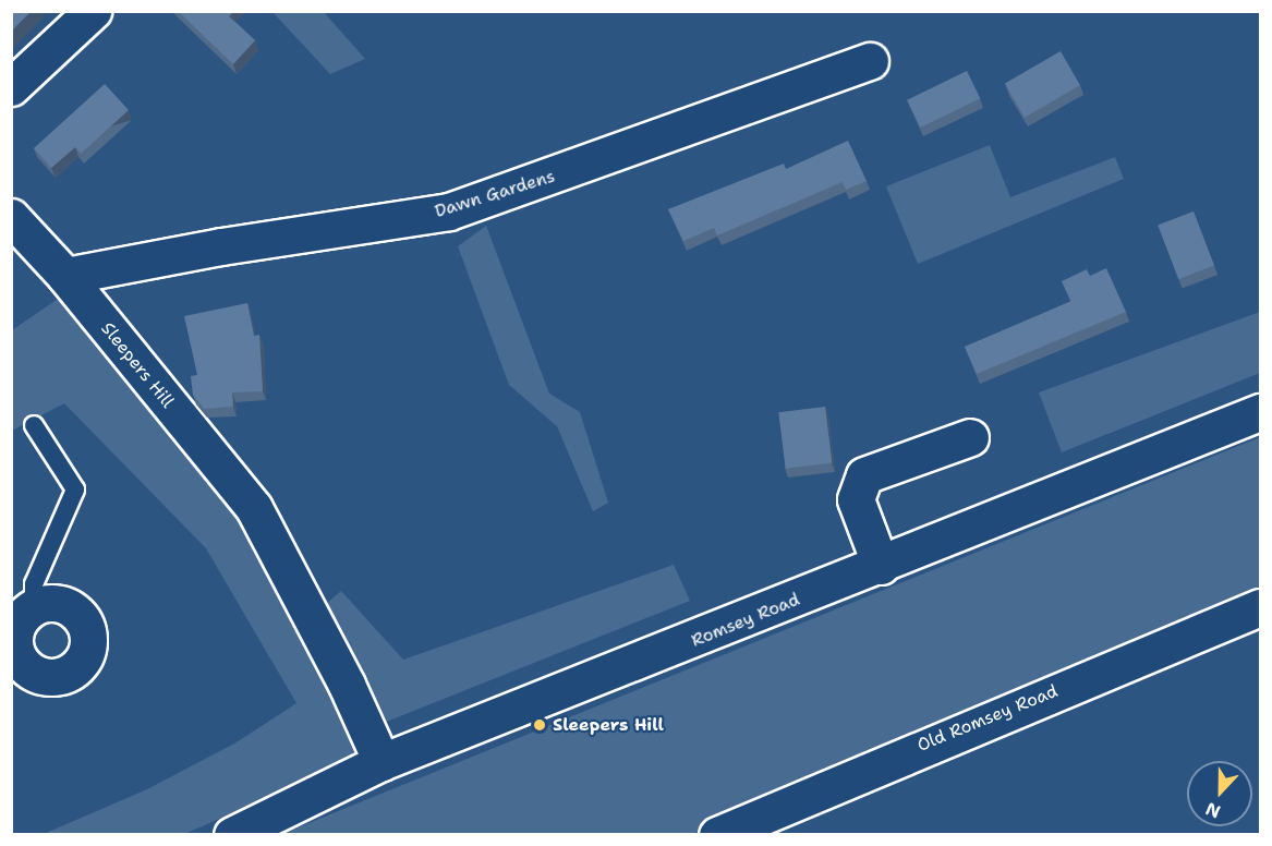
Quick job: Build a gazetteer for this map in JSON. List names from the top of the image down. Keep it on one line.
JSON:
{"streets":{"street":["Dawn Gardens","Sleepers Hill","Romsey Road","Old Romsey Road"]},"crossings":[["Dawn Gardens","Sleepers Hill"],["Sleepers Hill","Romsey Road"]],"places":["Sleepers Hill"],"north":"bottom"}
